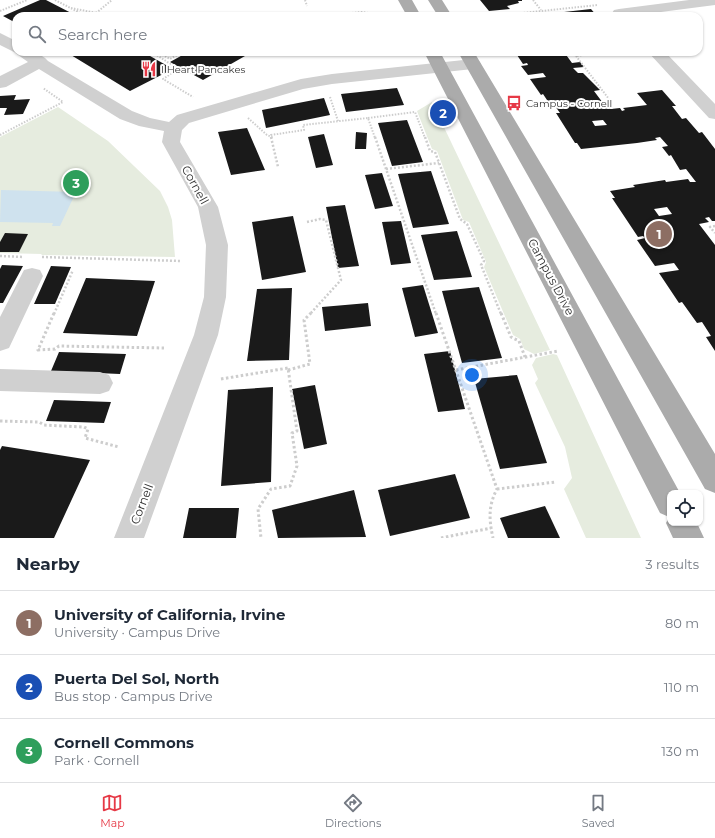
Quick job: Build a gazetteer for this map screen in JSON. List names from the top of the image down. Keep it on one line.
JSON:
{"streets":{"main road":["Campus Drive"],"street":["Cornell"]},"places":{"restaurant":["I Heart Pancakes"],"bus stop":["Campus - Cornell"]},"page":{"search":"Search here","pins":["2","3","1"],"heading":["Nearby","3 results"],"list":[{"mark":"1","name":"University of California, Irvine","note":"University · Campus Drive","value":"80 m"},{"mark":"2","name":"Puerta Del Sol, North","note":"Bus stop · Campus Drive","value":"110 m"},{"mark":"3","name":"Cornell Commons","note":"Park · Cornell","value":"130 m"}],"nav":["Map","Directions","Saved"]}}
